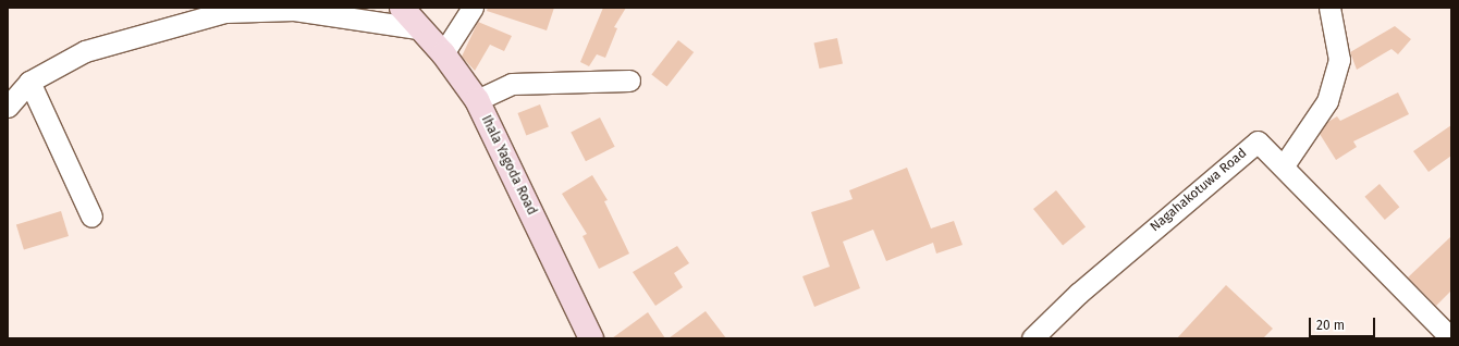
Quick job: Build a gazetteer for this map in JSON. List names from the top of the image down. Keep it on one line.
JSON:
{"streets":{"street":["Ihala Yagoda Road","Nagahakotuwa Road"]},"scale_bar":"20 m"}
